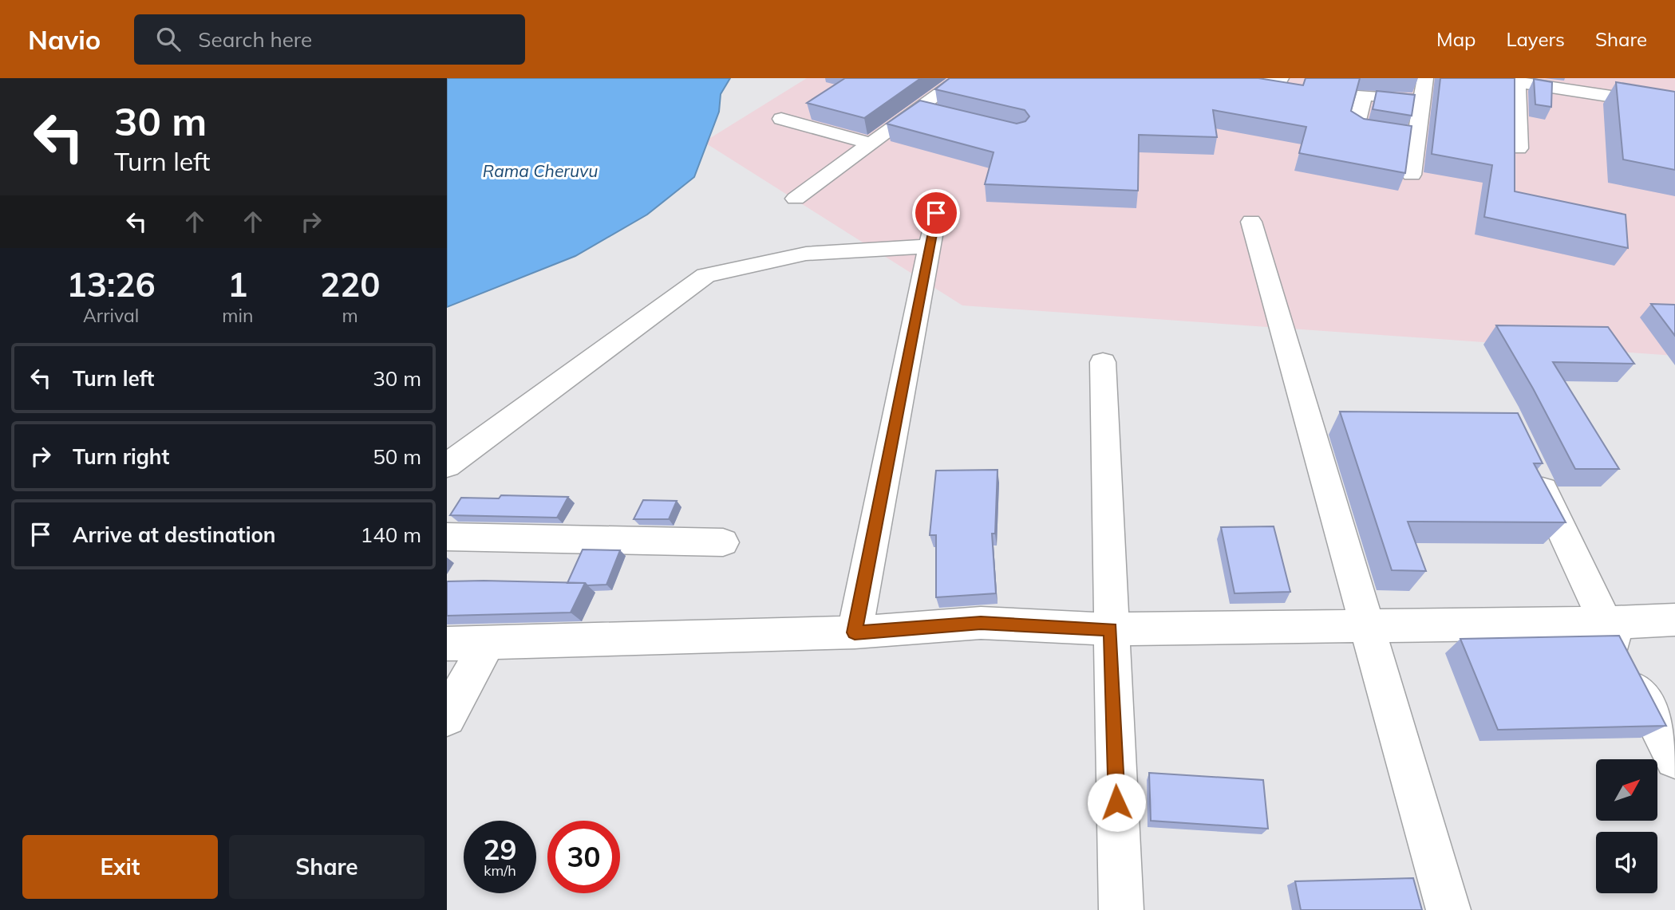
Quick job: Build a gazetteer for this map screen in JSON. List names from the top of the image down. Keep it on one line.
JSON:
{"water":["Rama Cheruvu"],"north":"top right","page":{"header":"Navio","search":"Search here","nav":["Map","Layers","Share"],"turn":["30 m","Turn left"],"eta":["13:26","Arrival","1","min","220","m"],"list":[{"name":"Turn left","value":"30 m"},{"name":"Turn right","value":"50 m"},{"name":"Arrive at destination","value":"140 m"}],"speed":"29 km/h","limit":"30","buttons":["Exit","Share"]}}
